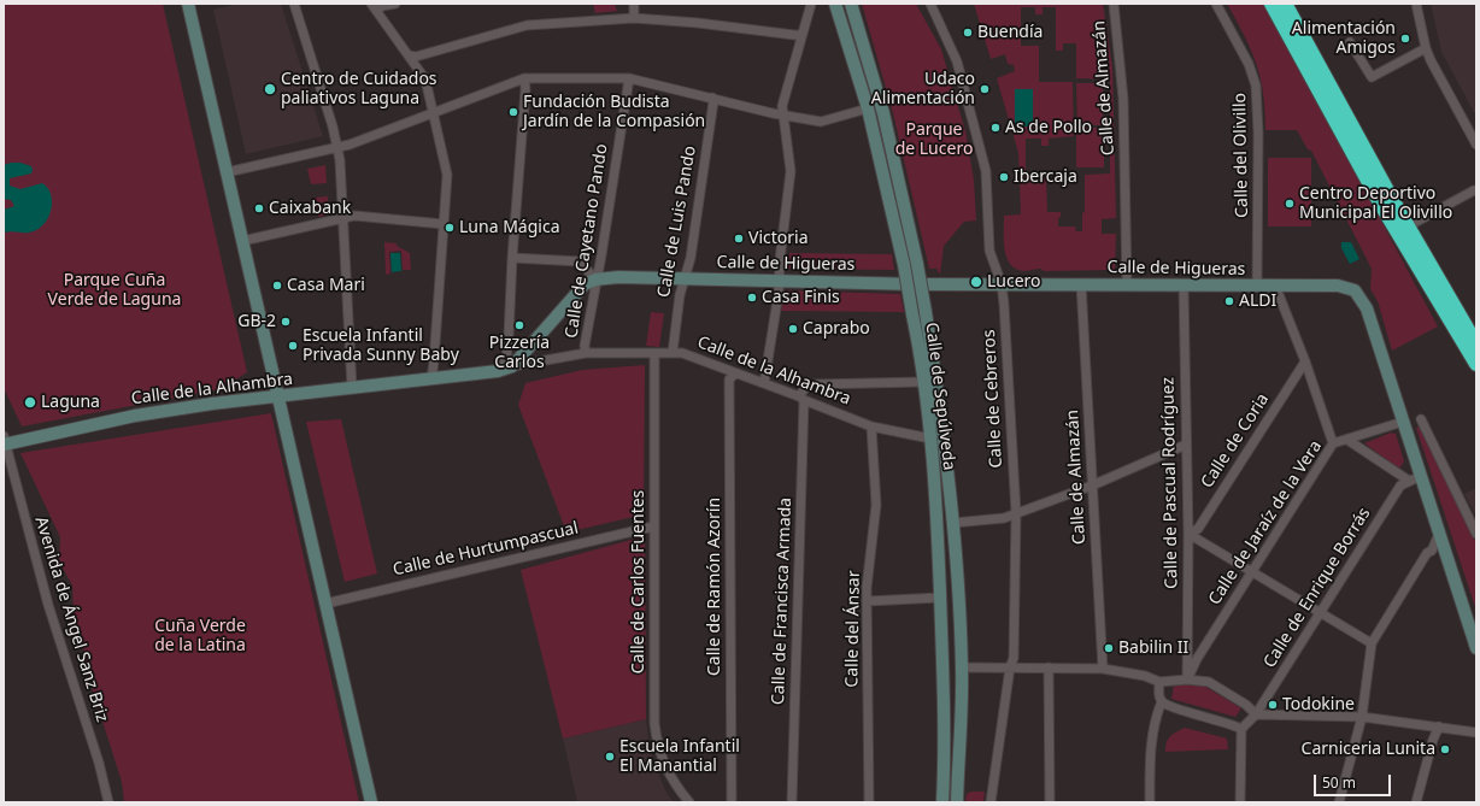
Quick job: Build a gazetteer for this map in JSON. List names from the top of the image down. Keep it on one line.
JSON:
{"streets":{"street":["Calle de Almazán","Calle del Olivillo","Calle de Luis Pando","Calle de Cayetano Pando","Calle de Higueras","Calle de la Alhambra","Calle de Sepúlveda","Calle de Cebreros","Calle de Coria","Calle de Pascual Rodríguez","Calle de Jaraíz de la Vera","Calle de Hurtumpascual","Calle de Carlos Fuentes","Calle de Ramón Azorín","Calle de Enrique Borrás","Calle de Francisca Armada","Avenida de Ángel Sanz Briz","Calle del Ánsar"]},"crossings":[["Calle de Almazán","Calle de Higueras"],["Calle del Olivillo","Calle de Higueras"],["Calle de Luis Pando","Calle de Higueras"],["Calle de Luis Pando","Calle de la Alhambra"],["Calle de Cayetano Pando","Calle de Higueras"],["Calle de Cayetano Pando","Calle de la Alhambra"],["Calle de Higueras","Calle de Cebreros"],["Calle de Higueras","Calle de Pascual Rodríguez"],["Calle de Higueras","Calle de Jaraíz de la Vera"],["Calle de la Alhambra","Calle de Sepúlveda"],["Calle de la Alhambra","Calle de Carlos Fuentes"],["Calle de la Alhambra","Calle de Ramón Azorín"],["Calle de la Alhambra","Calle de Francisca Armada"],["Calle de la Alhambra","Avenida de Ángel Sanz Briz"],["Calle de la Alhambra","Calle del Ánsar"],["Calle de Coria","Calle de Pascual Rodríguez"],["Calle de Pascual Rodríguez","Calle de Jaraíz de la Vera"],["Calle de Hurtumpascual","Calle de Carlos Fuentes"]],"parks":["Parque de Lucero","Parque Cuña Verde de Laguna","Cuña Verde de la Latina"],"places":["Buendía","Alimentación Amigos","Centro de Cuidados paliativos Laguna","Udaco Alimentación","Fundación Budista Jardín de la Compasión","As de Pollo","Ibercaja","Centro Deportivo Municipal El Olivillo","Caixabank","Luna Mágica","Victoria","Lucero","Casa Mari","Casa Finis","ALDI","GB-2","Pizzería Carlos","Caprabo","Escuela Infantil Privada Sunny Baby","Laguna","Babilin II","Todokine","Carniceria Lunita","Escuela Infantil El Manantial"],"scale_bar":"50 m"}
